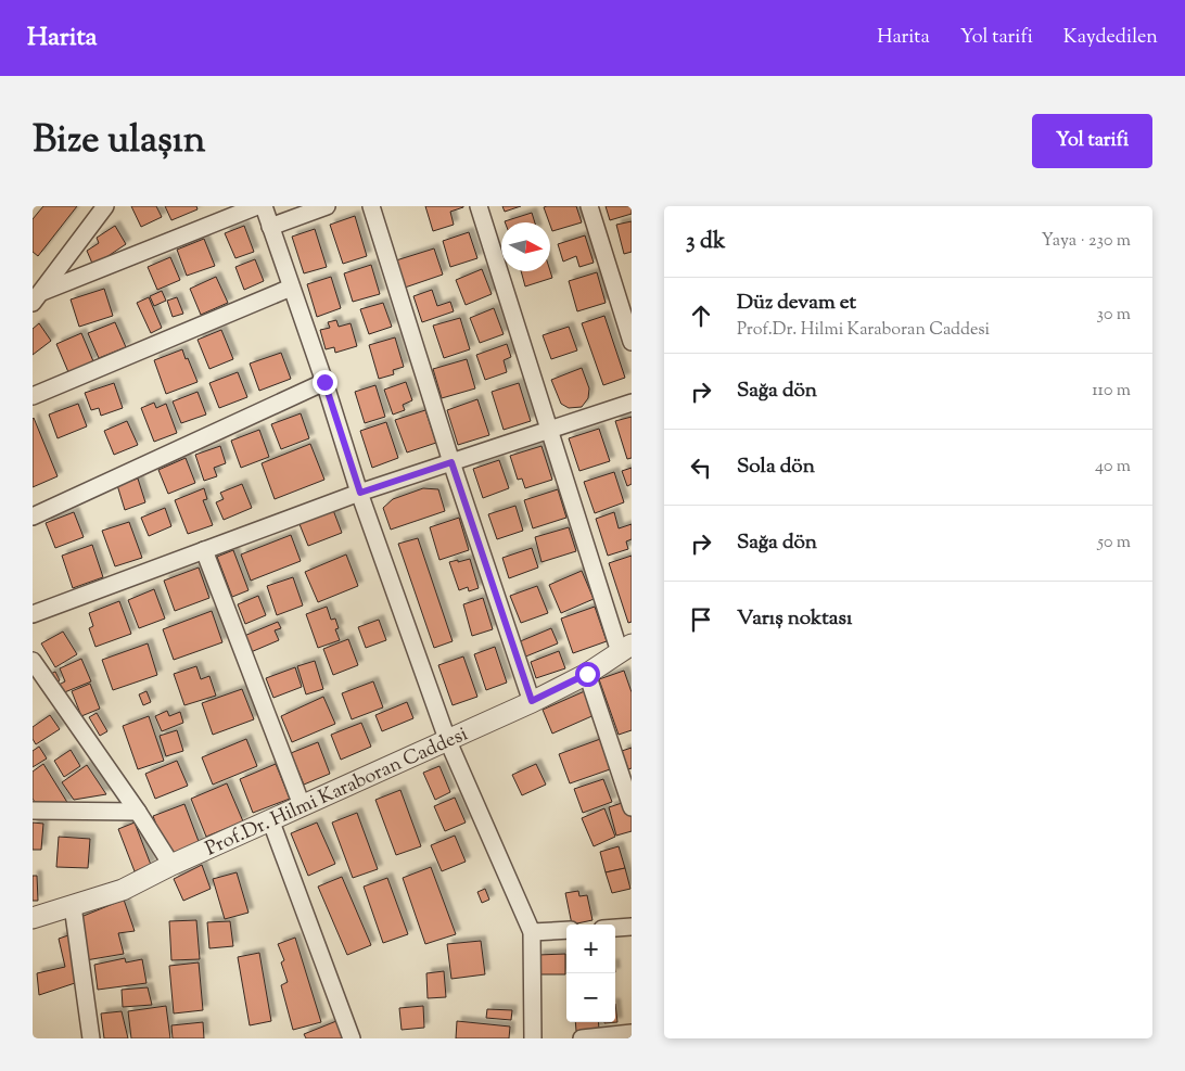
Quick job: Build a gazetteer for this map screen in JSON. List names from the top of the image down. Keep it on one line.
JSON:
{"streets":{"street":["Prof.Dr. Hilmi Karaboran Caddesi"]},"north":"right","page":{"header":"Harita","nav":["Harita","Yol tarifi","Kaydedilen"],"title":"Bize ulaşın","buttons":"Yol tarifi","heading":["3 dk","Yaya · 230 m"],"list":[["Düz devam et","Prof.Dr. Hilmi Karaboran Caddesi","30 m"],["Sağa dön","110 m"],["Sola dön","40 m"],["Sağa dön","50 m"],"Varış noktası"],"map_buttons":["+","−"]}}
